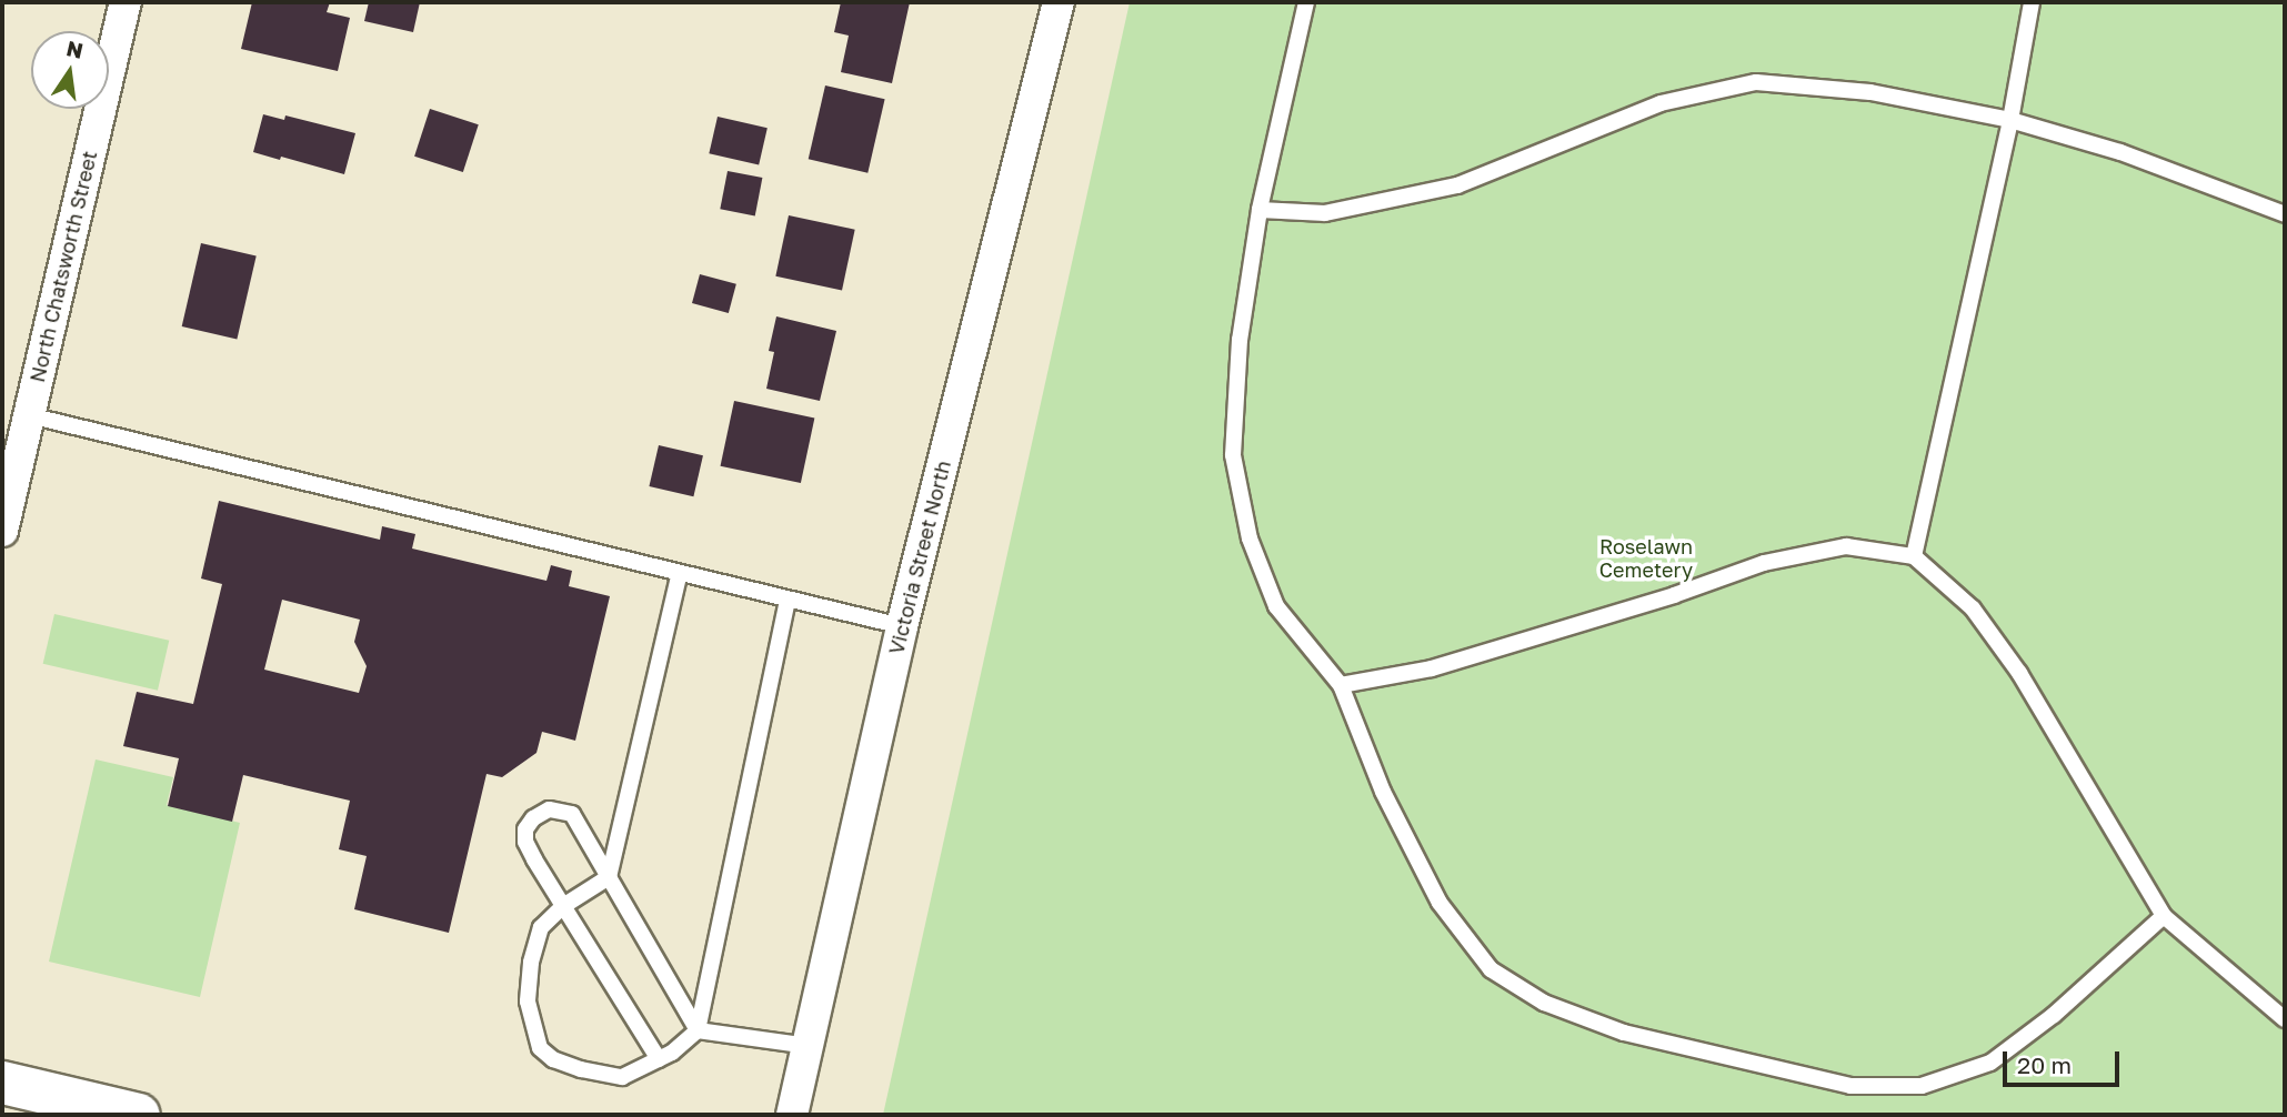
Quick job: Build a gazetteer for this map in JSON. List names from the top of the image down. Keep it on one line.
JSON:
{"streets":{"street":["North Chatsworth Street","Victoria Street North"]},"parks":["Roselawn Cemetery"],"scale_bar":"20 m","north":"top"}
